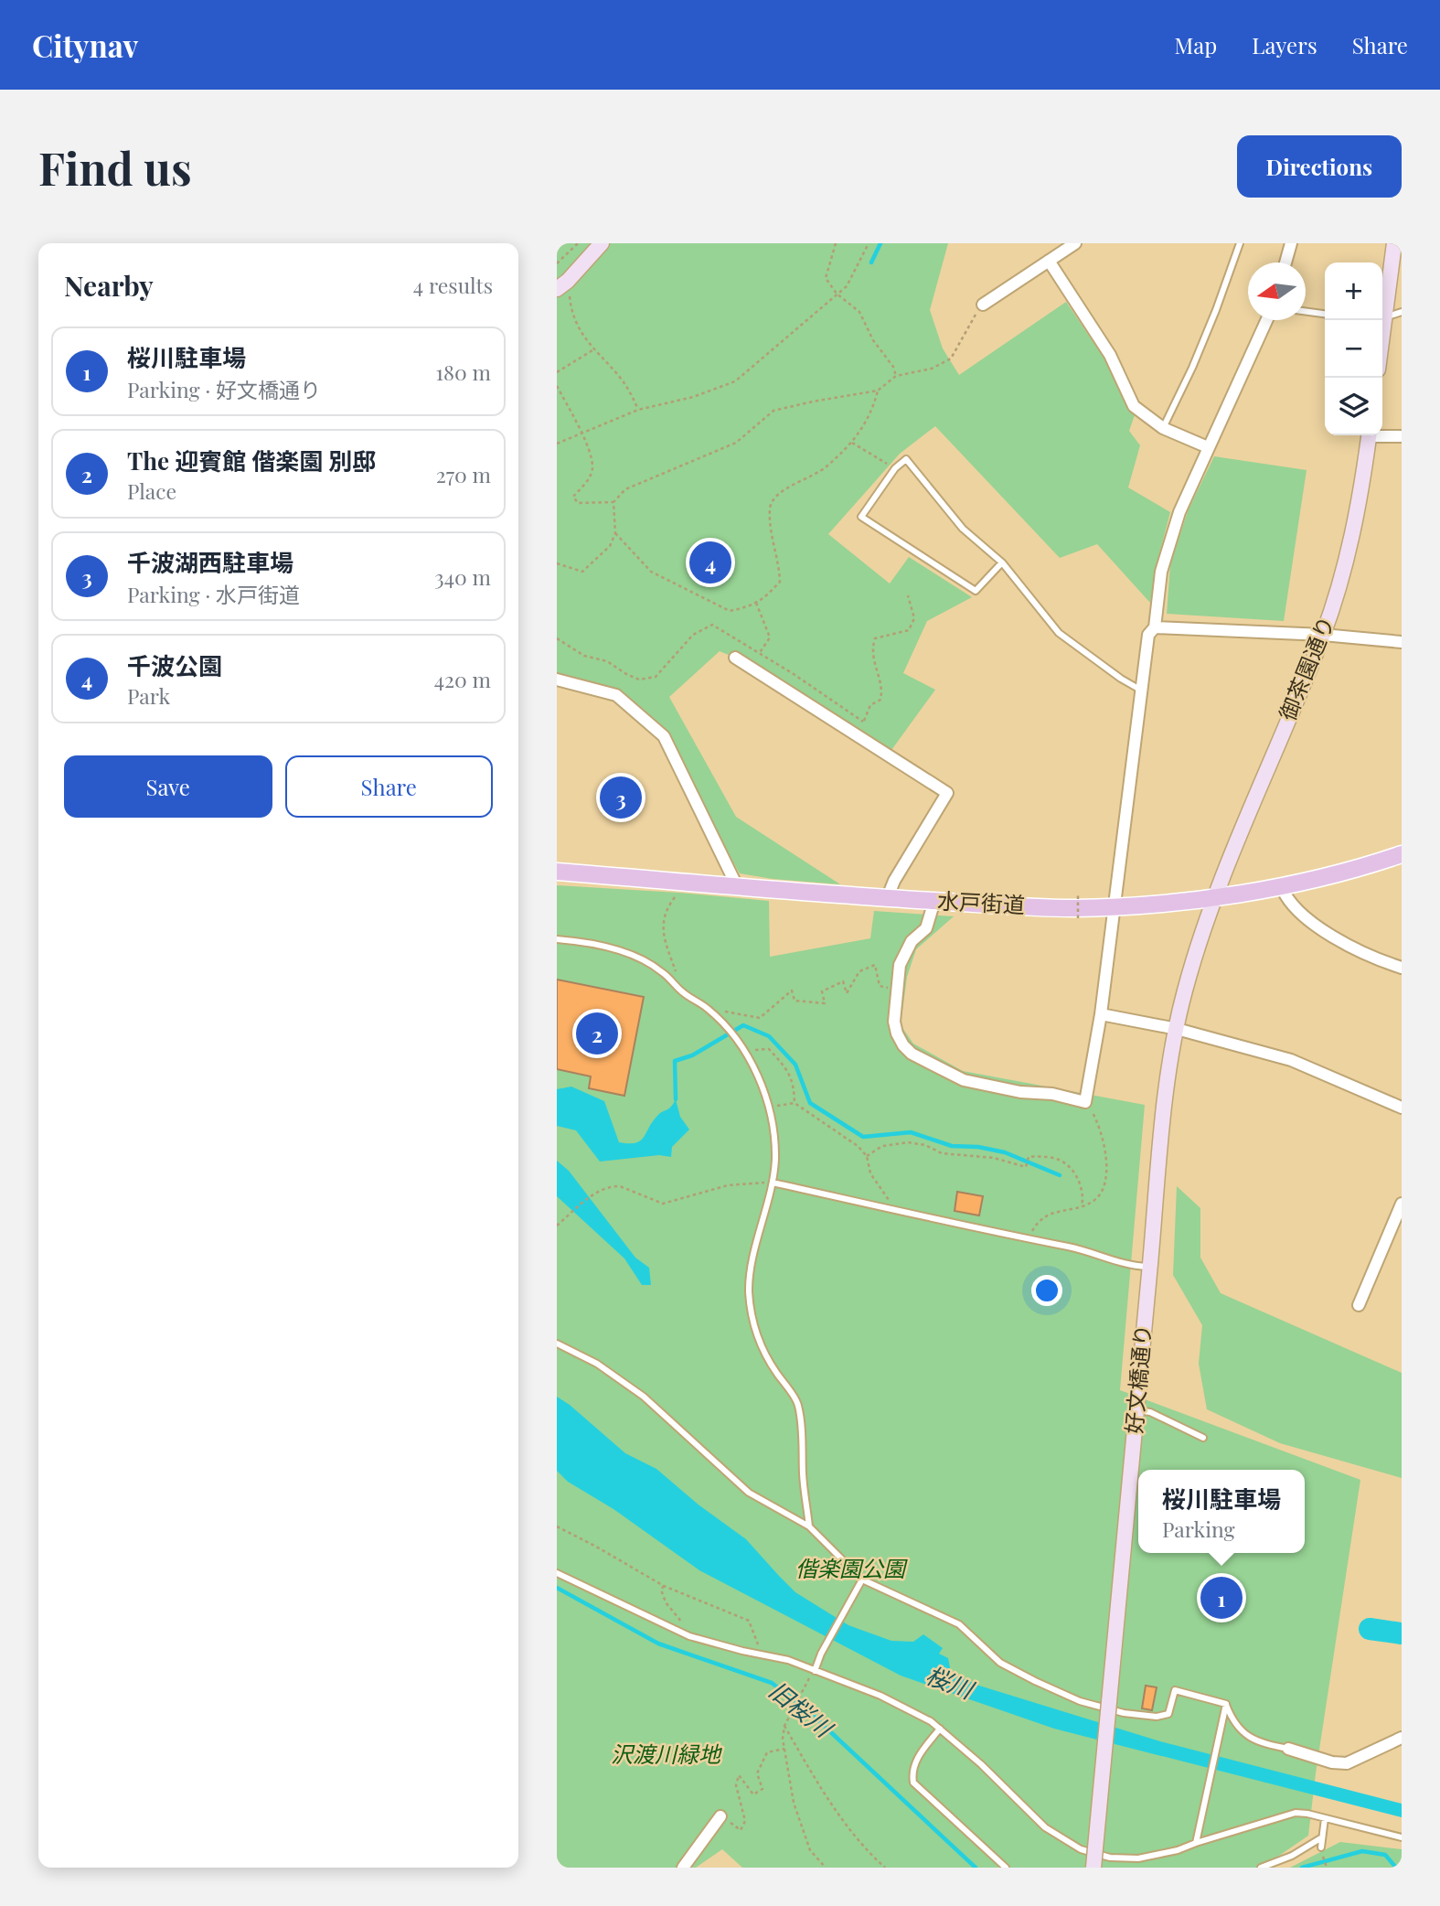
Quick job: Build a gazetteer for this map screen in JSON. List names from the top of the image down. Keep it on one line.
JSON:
{"streets":{"main road":["水戸街道"],"street":["御茶園通り","好文橋通り"]},"crossings":[["御茶園通り","水戸街道"],["御茶園通り","好文橋通り"],["水戸街道","好文橋通り"]],"water":["桜川","旧桜川"],"parks":["偕楽園公園","沢渡川緑地"],"north":"left","page":{"header":"Citynav","nav":["Map","Layers","Share"],"buttons":["Directions",["Save","Share"]],"title":"Find us","heading":["Nearby","4 results"],"map_buttons":["+","−"],"list":[{"mark":"1","name":"桜川駐車場","note":"Parking · 好文橋通り","value":"180 m"},{"mark":"2","name":"The 迎賓館 偕楽園 別邸","note":"Place","value":"270 m"},{"mark":"3","name":"千波湖西駐車場","note":"Parking · 水戸街道","value":"340 m"},{"mark":"4","name":"千波公園","note":"Park","value":"420 m"}],"pins":["4","3","2","1"],"popup":["桜川駐車場","Parking"]}}
